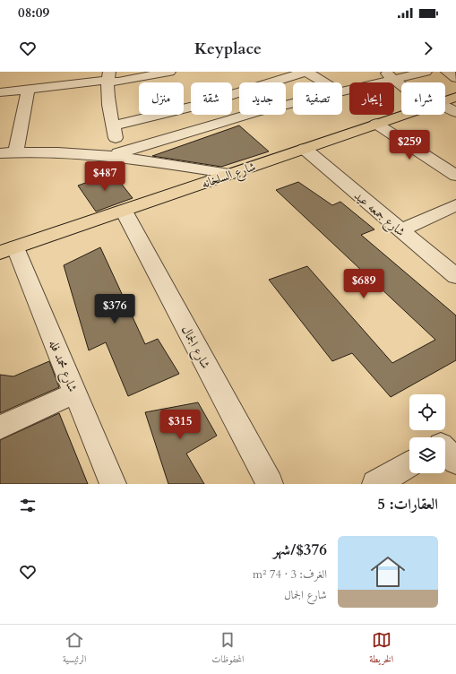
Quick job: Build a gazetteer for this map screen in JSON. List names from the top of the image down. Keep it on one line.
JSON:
{"streets":{"main road":["شارع السلخانه"],"street":["شارع جمعه عيد","شارع الجمال","شارع محمد فله"]},"crossings":[["شارع السلخانه","شارع جمعه عيد"],["شارع السلخانه","شارع الجمال"],["شارع السلخانه","شارع محمد فله"]],"page":{"status":"08:09","header":"Keyplace","chip":["شراء","إيجار","تصفية","جديد","شقة","منزل"],"price":["$259","$487","$689","$376","$315"],"heading":"العقارات: 5","list":[{"name":"$376/شهر","note":"الغرف: 3 · 74 m² · شارع الجمال"}],"tabs":["الخريطة","المحفوظات","الرئيسية"]}}
